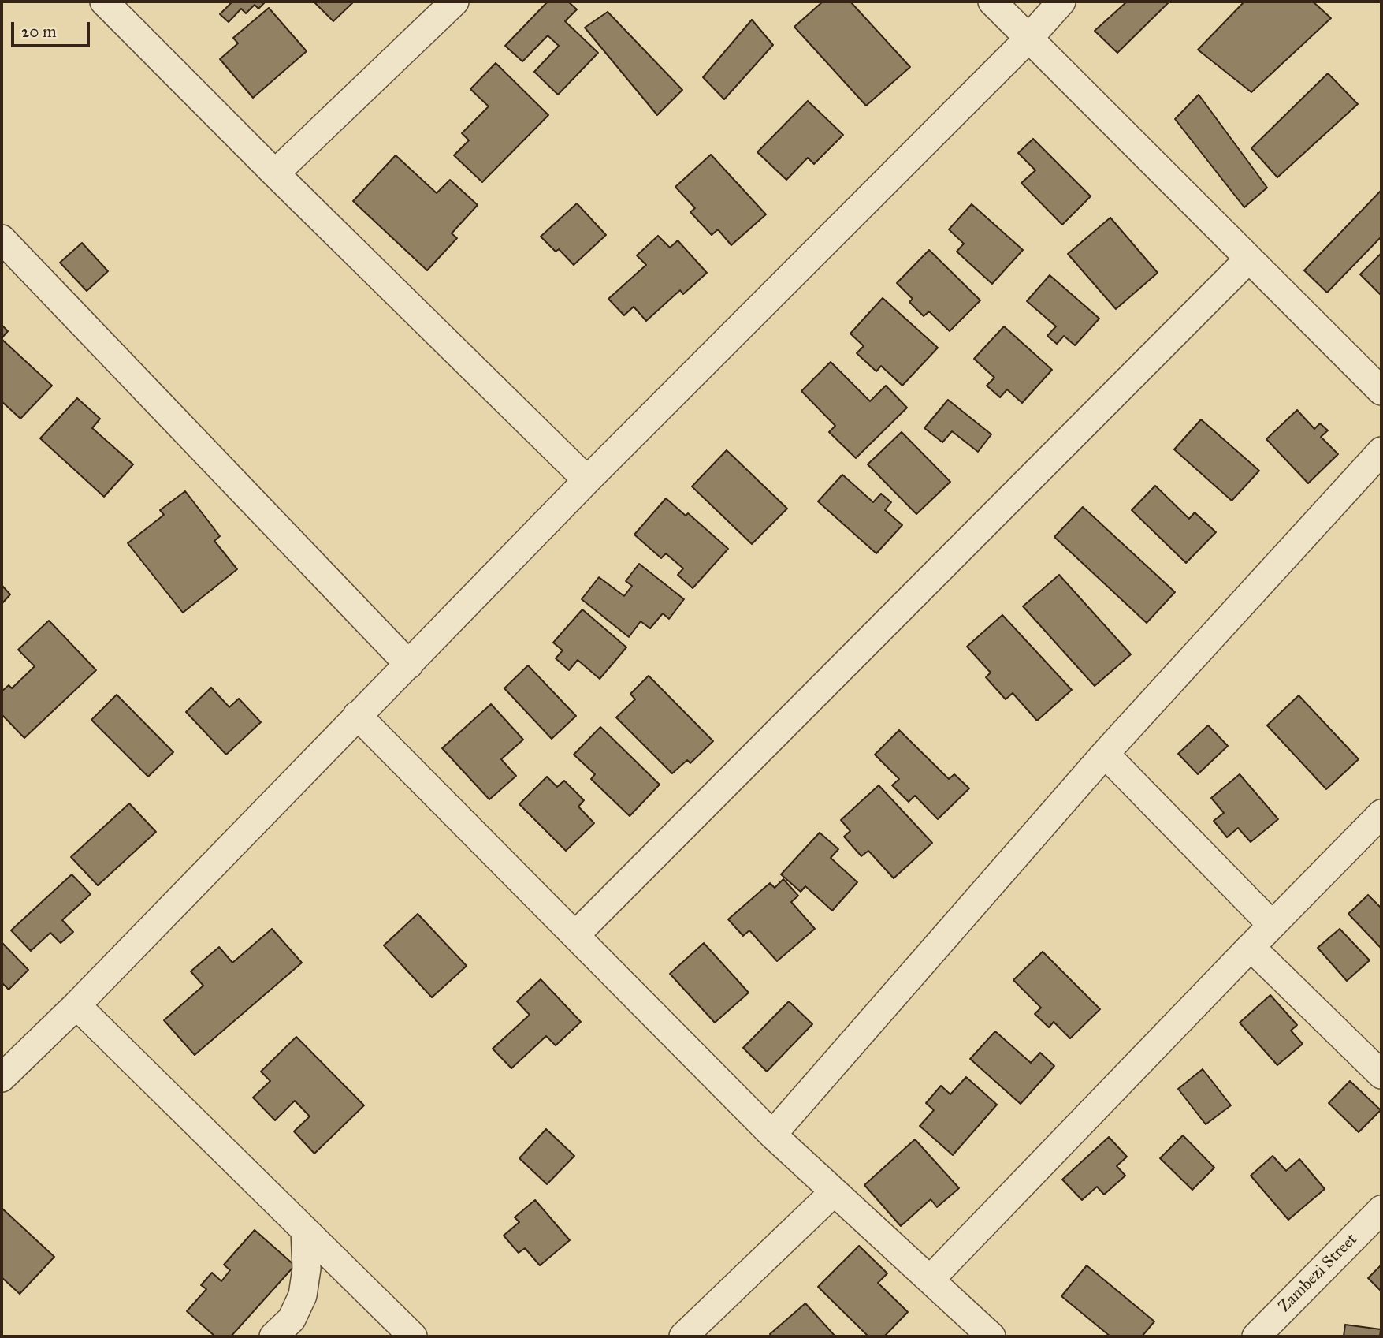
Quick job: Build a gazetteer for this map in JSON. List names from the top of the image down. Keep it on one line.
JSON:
{"streets":{"street":["Zambezi Street"]},"scale_bar":"20 m"}
